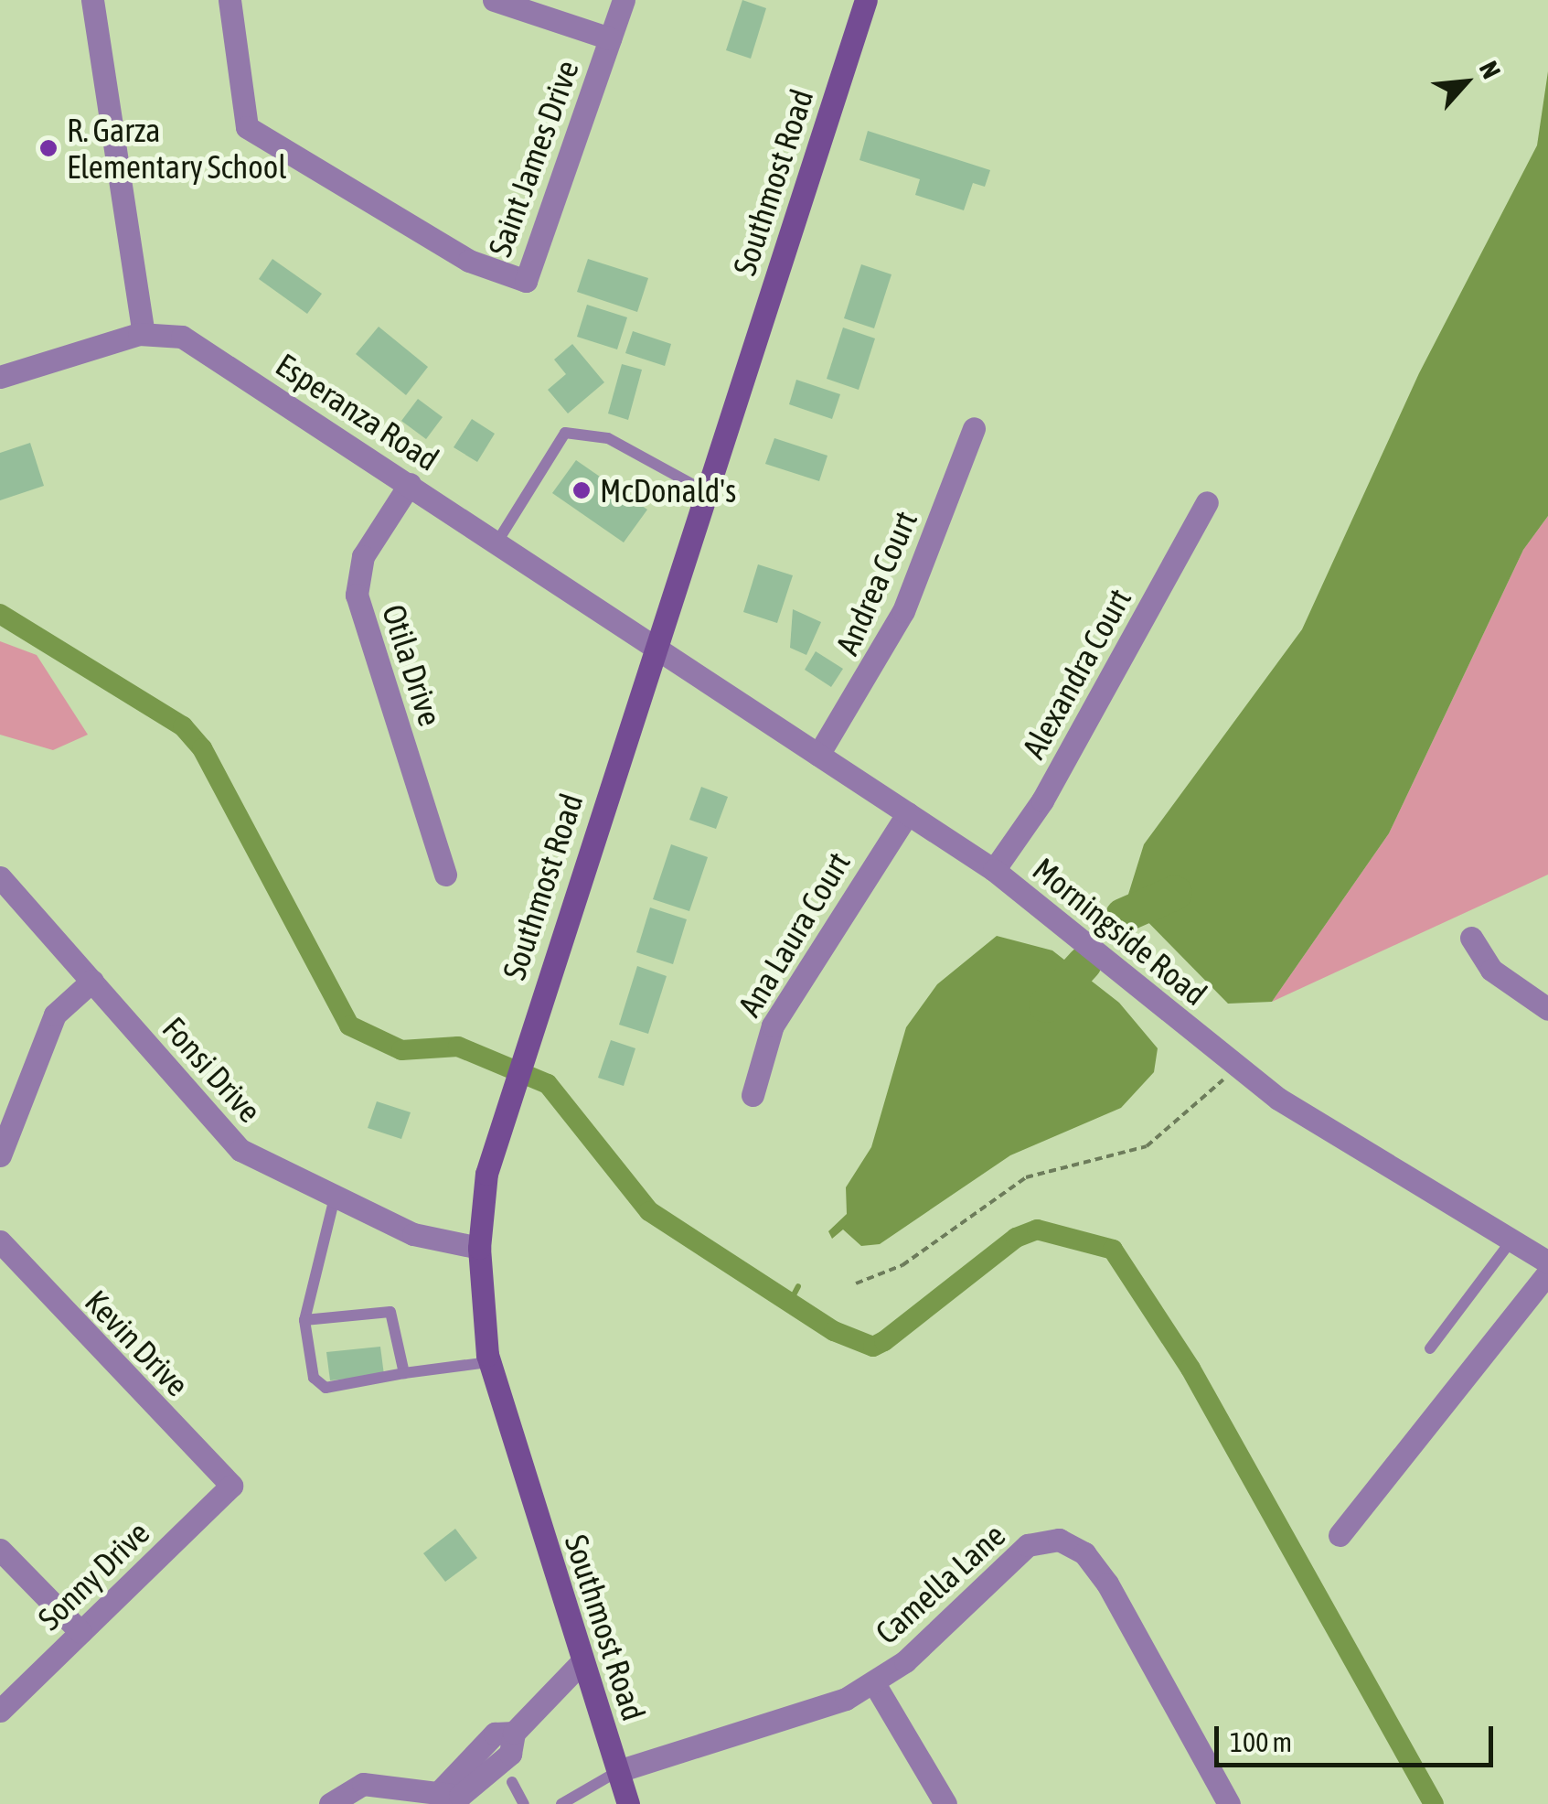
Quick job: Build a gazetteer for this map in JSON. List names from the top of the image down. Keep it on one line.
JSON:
{"streets":{"main road":["Southmost Road"],"street":["Saint James Drive","Esperanza Road","Andrea Court","Otila Drive","Alexandra Court","Morningside Road","Ana Laura Court","Fonsi Drive","Kevin Drive","Sonny Drive","Camella Lane"]},"crossings":[["Southmost Road","Esperanza Road"],["Southmost Road","Morningside Road"],["Southmost Road","Fonsi Drive"],["Southmost Road","Camella Lane"],["Esperanza Road","Otila Drive"],["Esperanza Road","Morningside Road"],["Andrea Court","Morningside Road"],["Alexandra Court","Morningside Road"],["Morningside Road","Ana Laura Court"],["Kevin Drive","Sonny Drive"]],"places":["R. Garza Elementary School","McDonald's"],"scale_bar":"100 m","north":"top right"}
